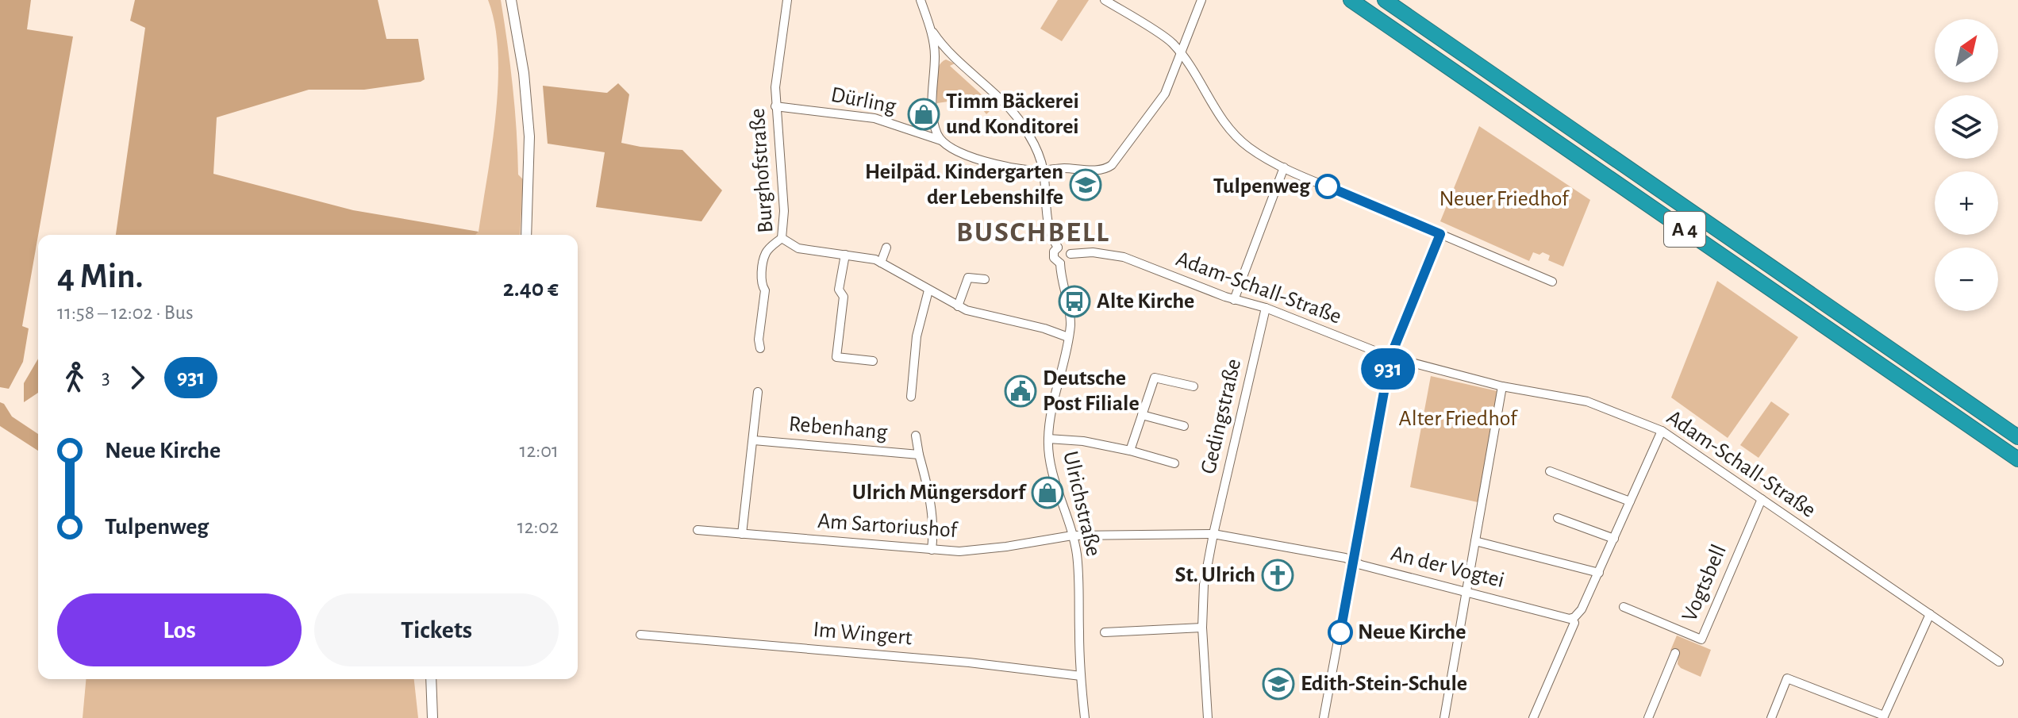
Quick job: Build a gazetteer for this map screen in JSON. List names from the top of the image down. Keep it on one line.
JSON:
{"streets":{"highway":["A 4"],"street":["Dürling","Burghofstraße","Adam-Schall-Straße","Gedingstraße","Rebenhang","Ulrichstraße","Am Sartoriushof","An der Vogtei","Vogtsbell","Im Wingert"]},"crossings":[["Dürling","Burghofstraße"],["Burghofstraße","Ulrichstraße"],["Adam-Schall-Straße","Gedingstraße"],["Adam-Schall-Straße","Ulrichstraße"],["Adam-Schall-Straße","An der Vogtei"],["Adam-Schall-Straße","Vogtsbell"],["Gedingstraße","An der Vogtei"],["Rebenhang","Am Sartoriushof"],["Ulrichstraße","Am Sartoriushof"],["Ulrichstraße","An der Vogtei"],["Ulrichstraße","Im Wingert"],["Am Sartoriushof","An der Vogtei"]],"districts":["BUSCHBELL"],"parks":["Neuer Friedhof","Alter Friedhof"],"places":{"shop":["Timm Bäckerei und Konditorei","Ulrich Müngersdorf"],"school or university":["Heilpäd. Kindergarten der Lebenshilfe","Edith-Stein-Schule"],"other":["Tulpenweg","Neue Kirche"],"bus stop":["Alte Kirche"],"public building":["Deutsche Post Filiale"],"church":["St. Ulrich"]},"lines":["bus line 931"],"north":"top right","page":{"on_map":"931","map_buttons":["+","−"],"heading":["4 Min.","11:58 – 12:02 · Bus","2.40 €"],"legs":["3","931"],"list":[{"name":"Neue Kirche","value":"12:01"},{"name":"Tulpenweg","value":"12:02"}],"buttons":["Los","Tickets"]}}
